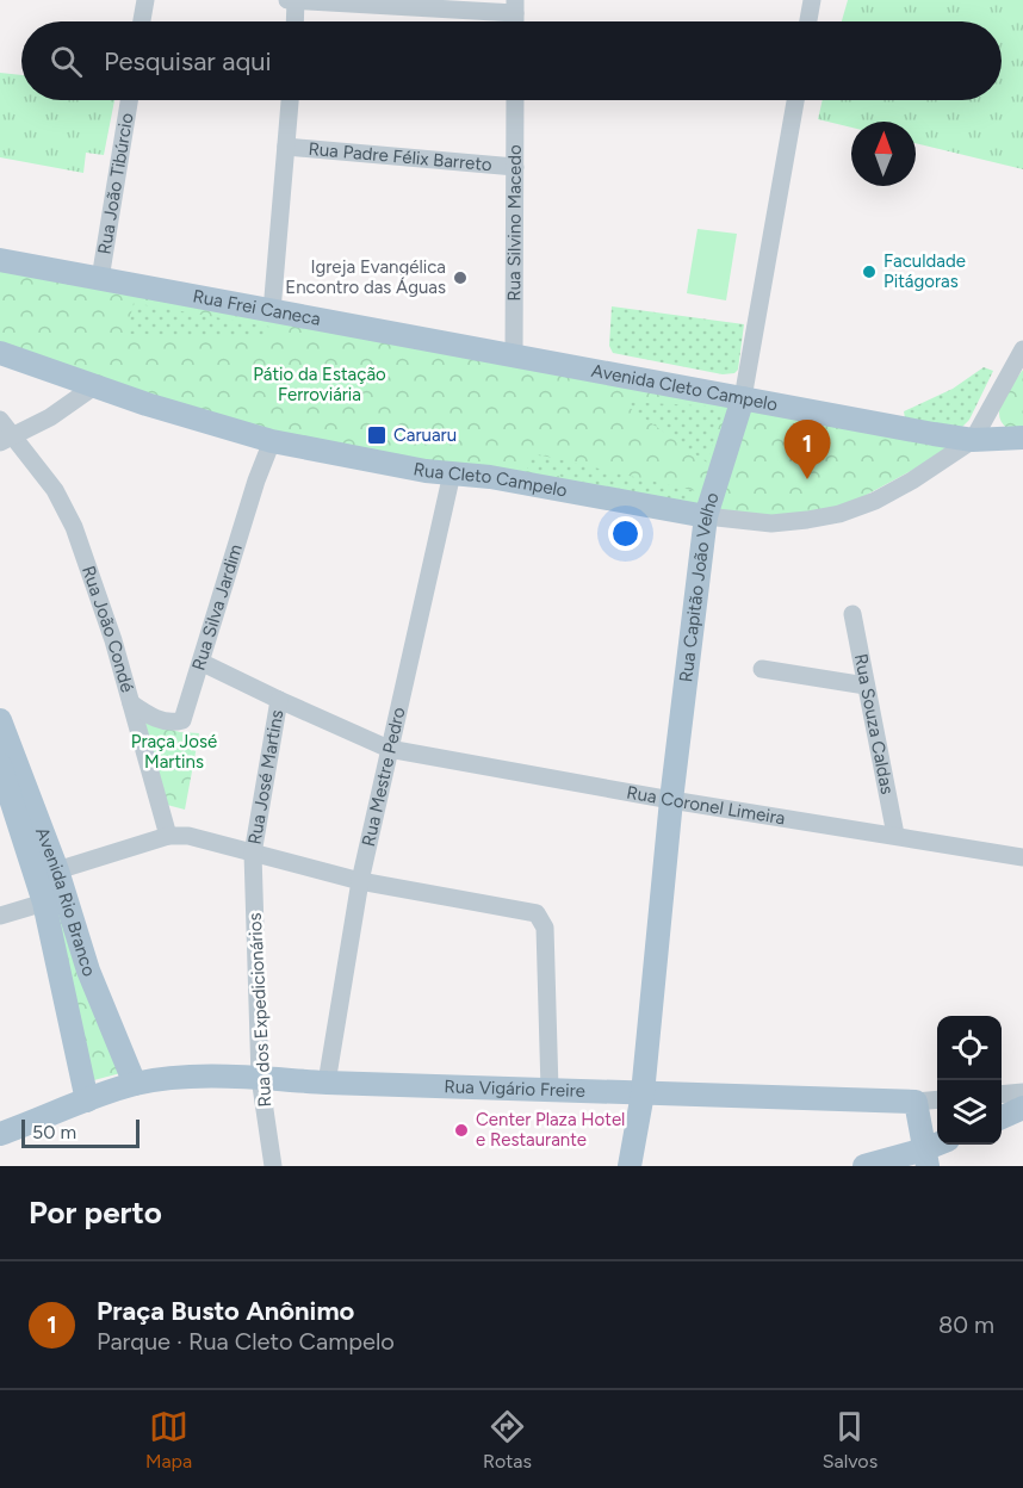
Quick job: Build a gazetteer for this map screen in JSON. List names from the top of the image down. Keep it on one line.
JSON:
{"streets":{"main road":["Rua Frei Caneca","Avenida Cleto Campelo","Rua Cleto Campelo","Rua Capitão João Velho","Avenida Rio Branco","Rua Vigário Freire"],"street":["Rua Padre Félix Barreto","Rua João Tibúrcio","Rua Silvino Macedo","Rua Silva Jardim","Rua João Condé","Rua Souza Caldas","Rua Mestre Pedro","Rua José Martins","Rua Coronel Limeira","Rua dos Expedicionários"]},"crossings":[["Rua Padre Félix Barreto","Rua Silvino Macedo"],["Rua João Tibúrcio","Rua Frei Caneca"],["Rua Silvino Macedo","Rua Frei Caneca"],["Rua Silvino Macedo","Avenida Cleto Campelo"],["Rua Frei Caneca","Avenida Cleto Campelo"],["Avenida Cleto Campelo","Rua Cleto Campelo"],["Avenida Cleto Campelo","Rua Capitão João Velho"],["Rua Cleto Campelo","Rua Capitão João Velho"],["Rua Cleto Campelo","Rua Silva Jardim"],["Rua Cleto Campelo","Rua Mestre Pedro"],["Rua Capitão João Velho","Rua Coronel Limeira"],["Rua Capitão João Velho","Rua Vigário Freire"],["Rua Silva Jardim","Rua João Condé"],["Rua Silva Jardim","Rua Coronel Limeira"],["Rua Souza Caldas","Rua Coronel Limeira"],["Rua Mestre Pedro","Rua Coronel Limeira"],["Rua Mestre Pedro","Rua Vigário Freire"],["Rua José Martins","Rua Coronel Limeira"],["Rua José Martins","Rua dos Expedicionários"],["Avenida Rio Branco","Rua Vigário Freire"],["Rua dos Expedicionários","Rua Vigário Freire"]],"parks":["Pátio da Estação Ferroviária","Praça José Martins"],"places":{"other":["Faculdade Pitágoras","Igreja Evangélica Encontro das Águas","Center Plaza Hotel e Restaurante"],"transit":["Caruaru"]},"scale_bar":"50 m","north":"top","page":{"search":"Pesquisar aqui","pins":"1","scale":"50 m","heading":"Por perto","list":[{"mark":"1","name":"Praça Busto Anônimo","note":"Parque · Rua Cleto Campelo","value":"80 m"}],"nav":["Mapa","Rotas","Salvos"]}}
